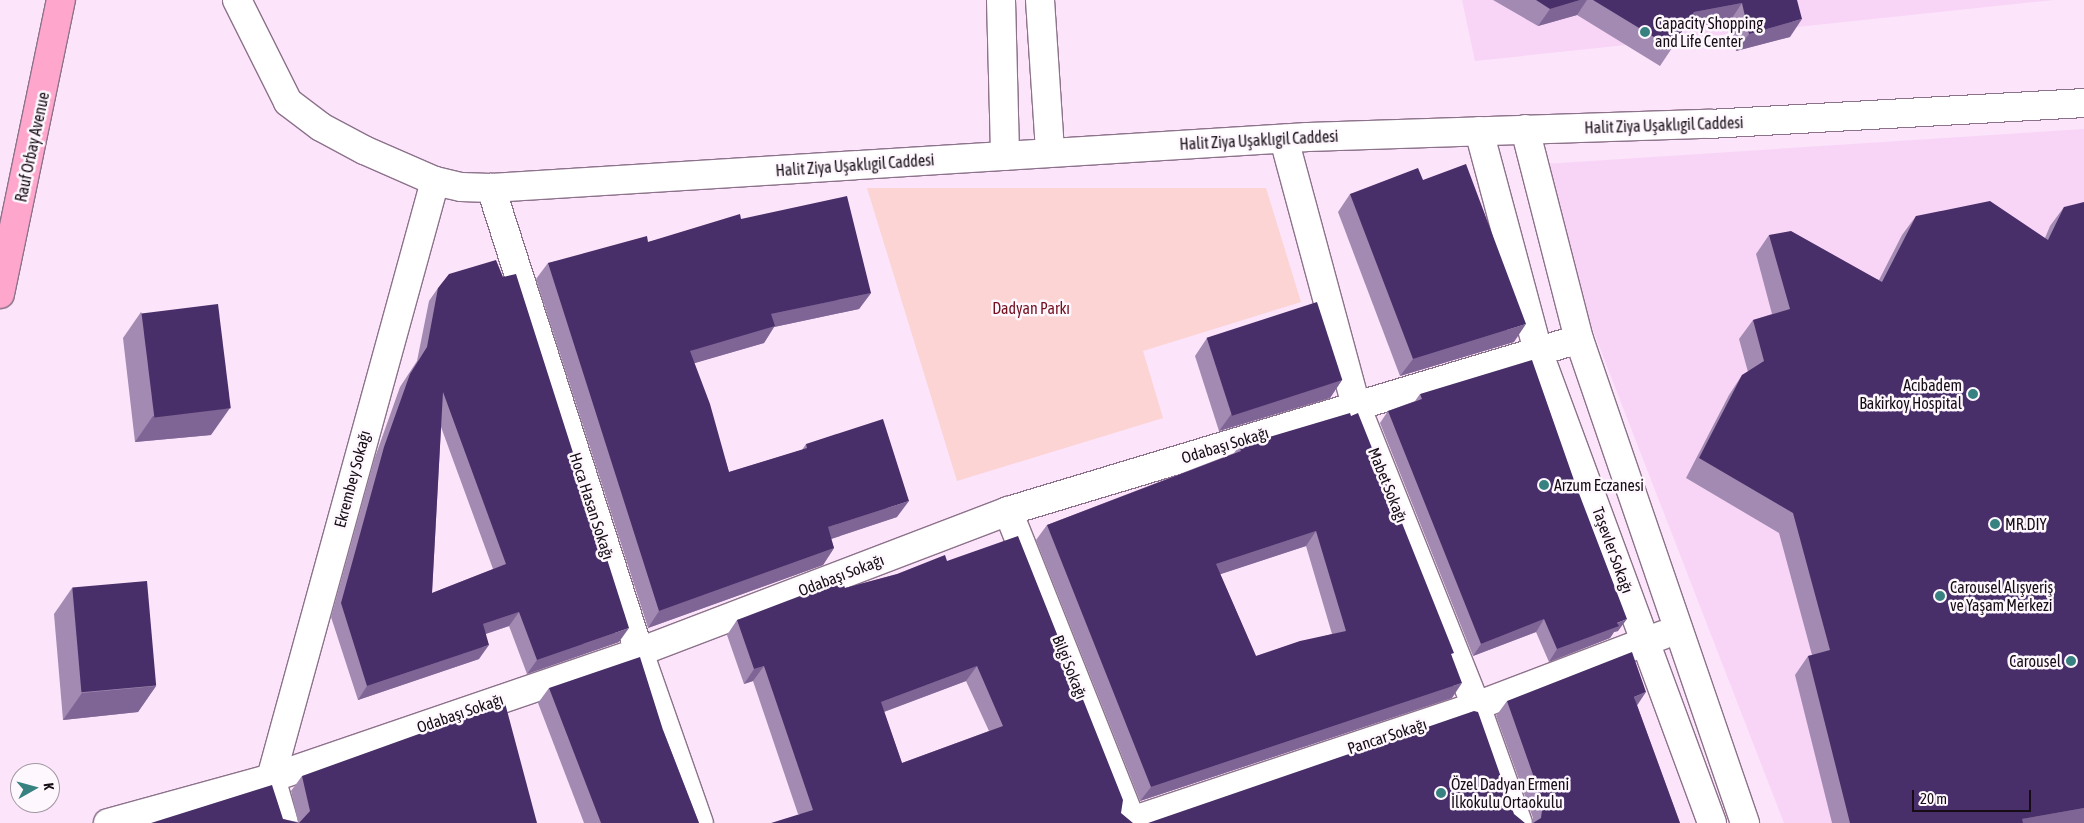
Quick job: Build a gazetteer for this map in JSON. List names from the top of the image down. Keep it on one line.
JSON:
{"streets":{"highway":["Rauf Orbay Avenue"],"street":["Halit Ziya Uşaklıgil Caddesi","Odabaşı Sokağı","Ekrembey Sokağı","Mabet Sokağı","Hoca Hasan Sokağı","Taşevler Sokağı","Bilgi Sokağı","Pancar Sokağı"]},"crossings":[["Halit Ziya Uşaklıgil Caddesi","Ekrembey Sokağı"],["Halit Ziya Uşaklıgil Caddesi","Mabet Sokağı"],["Halit Ziya Uşaklıgil Caddesi","Hoca Hasan Sokağı"],["Halit Ziya Uşaklıgil Caddesi","Taşevler Sokağı"],["Odabaşı Sokağı","Ekrembey Sokağı"],["Odabaşı Sokağı","Mabet Sokağı"],["Odabaşı Sokağı","Hoca Hasan Sokağı"],["Odabaşı Sokağı","Taşevler Sokağı"],["Odabaşı Sokağı","Bilgi Sokağı"],["Mabet Sokağı","Pancar Sokağı"],["Taşevler Sokağı","Pancar Sokağı"],["Bilgi Sokağı","Pancar Sokağı"]],"parks":["Dadyan Parkı"],"places":["Capacity Shopping and Life Center","Acıbadem Bakirkoy Hospital","Arzum Eczanesi","MR.DIY","Carousel Alışveriş ve Yaşam Merkezi","Carousel","Özel Dadyan Ermeni İlkokulu Ortaokulu"],"scale_bar":"20 m","north":"right"}
